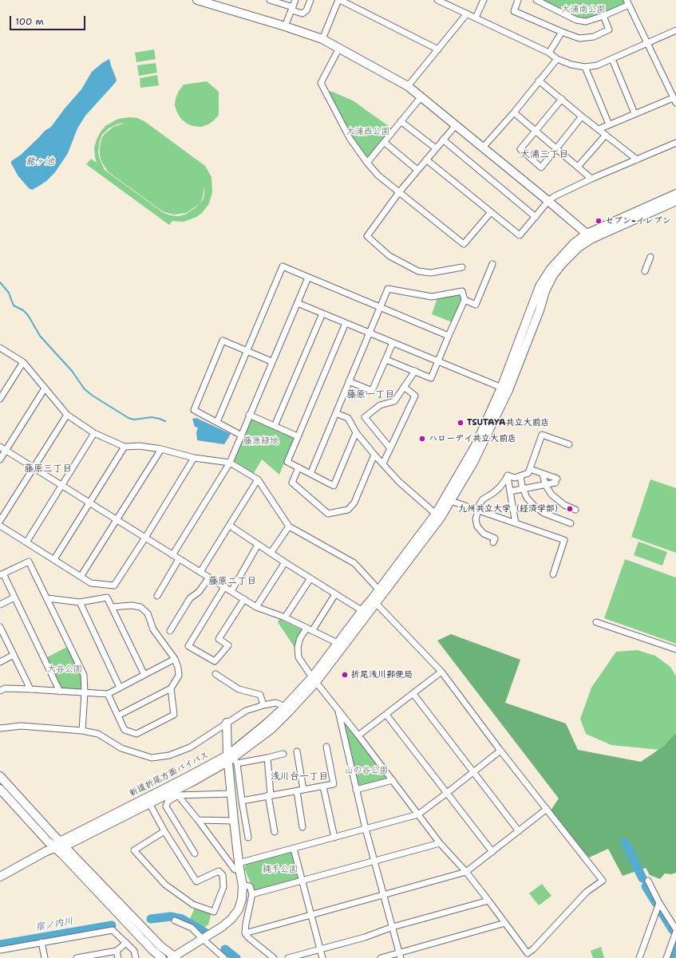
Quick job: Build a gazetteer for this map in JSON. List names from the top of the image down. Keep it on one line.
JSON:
{"streets":{"street":["新道折尾方面バイパス"]},"districts":["大浦三丁目","藤原一丁目","藤原三丁目","藤原二丁目","浅川台一丁目"],"water":["龍ヶ池","宿ノ内川"],"parks":["大浦南公園","大浦西公園","藤原緑地","大谷公園","山の谷公園","縄手公園"],"places":["セブン-イレブン","TSUTAYA共立大前店","ハローデイ共立大前店","九州共立大学（経済学部）","折尾浅川郵便局"],"scale_bar":"100 m"}
